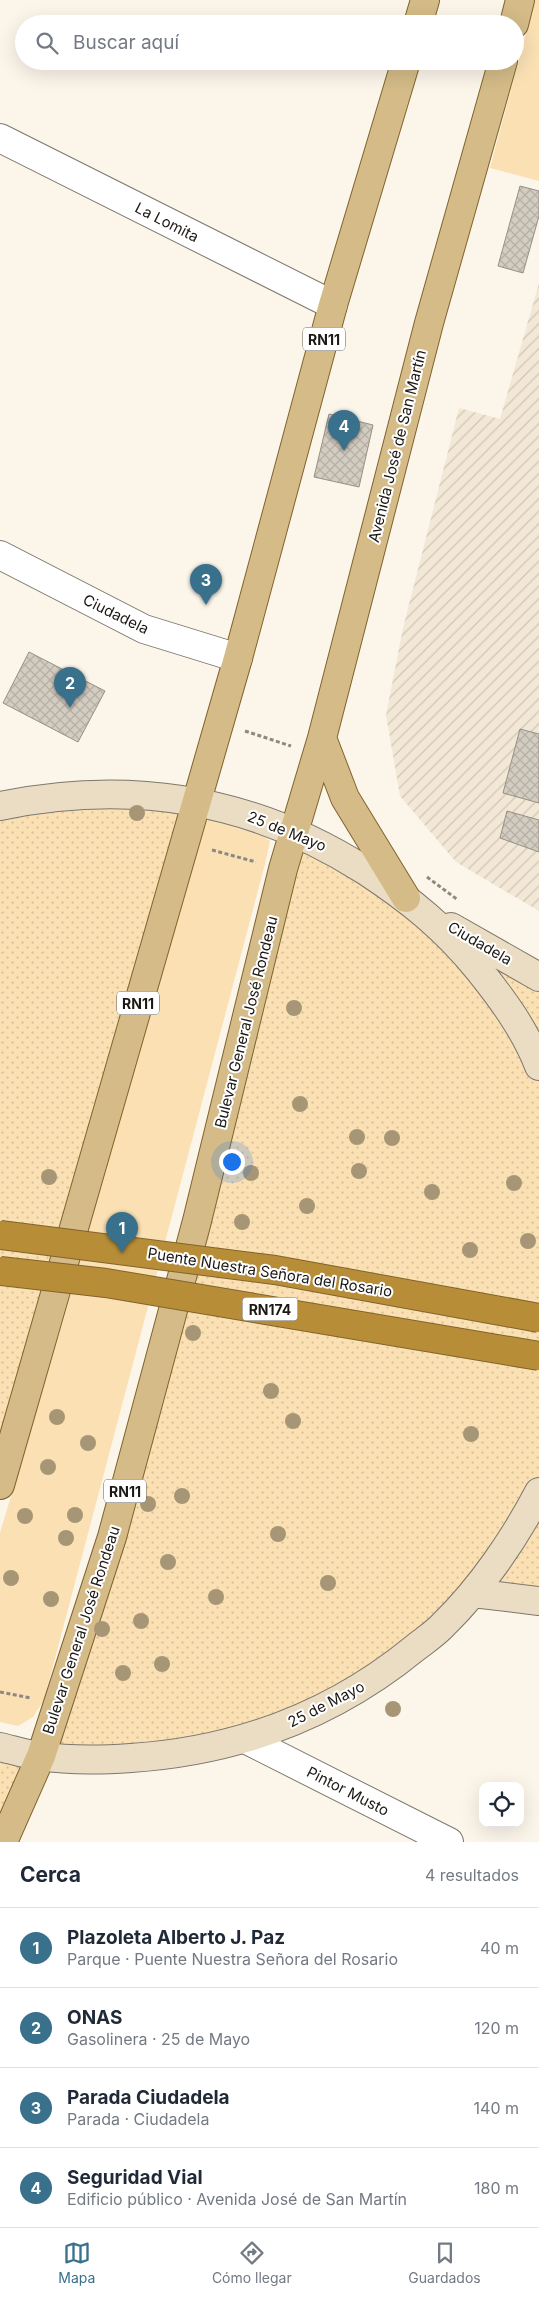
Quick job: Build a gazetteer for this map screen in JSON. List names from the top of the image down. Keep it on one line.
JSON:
{"streets":{"highway":["Puente Nuestra Señora del Rosario","RN174"],"main road":["RN11","Avenida José de San Martín","Ciudadela","25 de Mayo","Bulevar General José Rondeau"],"street":["La Lomita","Pintor Musto"]},"crossings":[["La Lomita","RN11"],["RN11","Ciudadela"],["RN11","25 de Mayo"],["Avenida José de San Martín","25 de Mayo"],["Avenida José de San Martín","Bulevar General José Rondeau"],["Ciudadela","25 de Mayo"],["25 de Mayo","Bulevar General José Rondeau"],["25 de Mayo","Pintor Musto"]],"page":{"search":"Buscar aquí","pins":["4","3","2","1"],"heading":["Cerca","4 resultados"],"list":[{"mark":"1","name":"Plazoleta Alberto J. Paz","note":"Parque · Puente Nuestra Señora del Rosario","value":"40 m"},{"mark":"2","name":"ONAS","note":"Gasolinera · 25 de Mayo","value":"120 m"},{"mark":"3","name":"Parada Ciudadela","note":"Parada · Ciudadela","value":"140 m"},{"mark":"4","name":"Seguridad Vial","note":"Edificio público · Avenida José de San Martín","value":"180 m"}],"nav":["Mapa","Cómo llegar","Guardados"]}}
